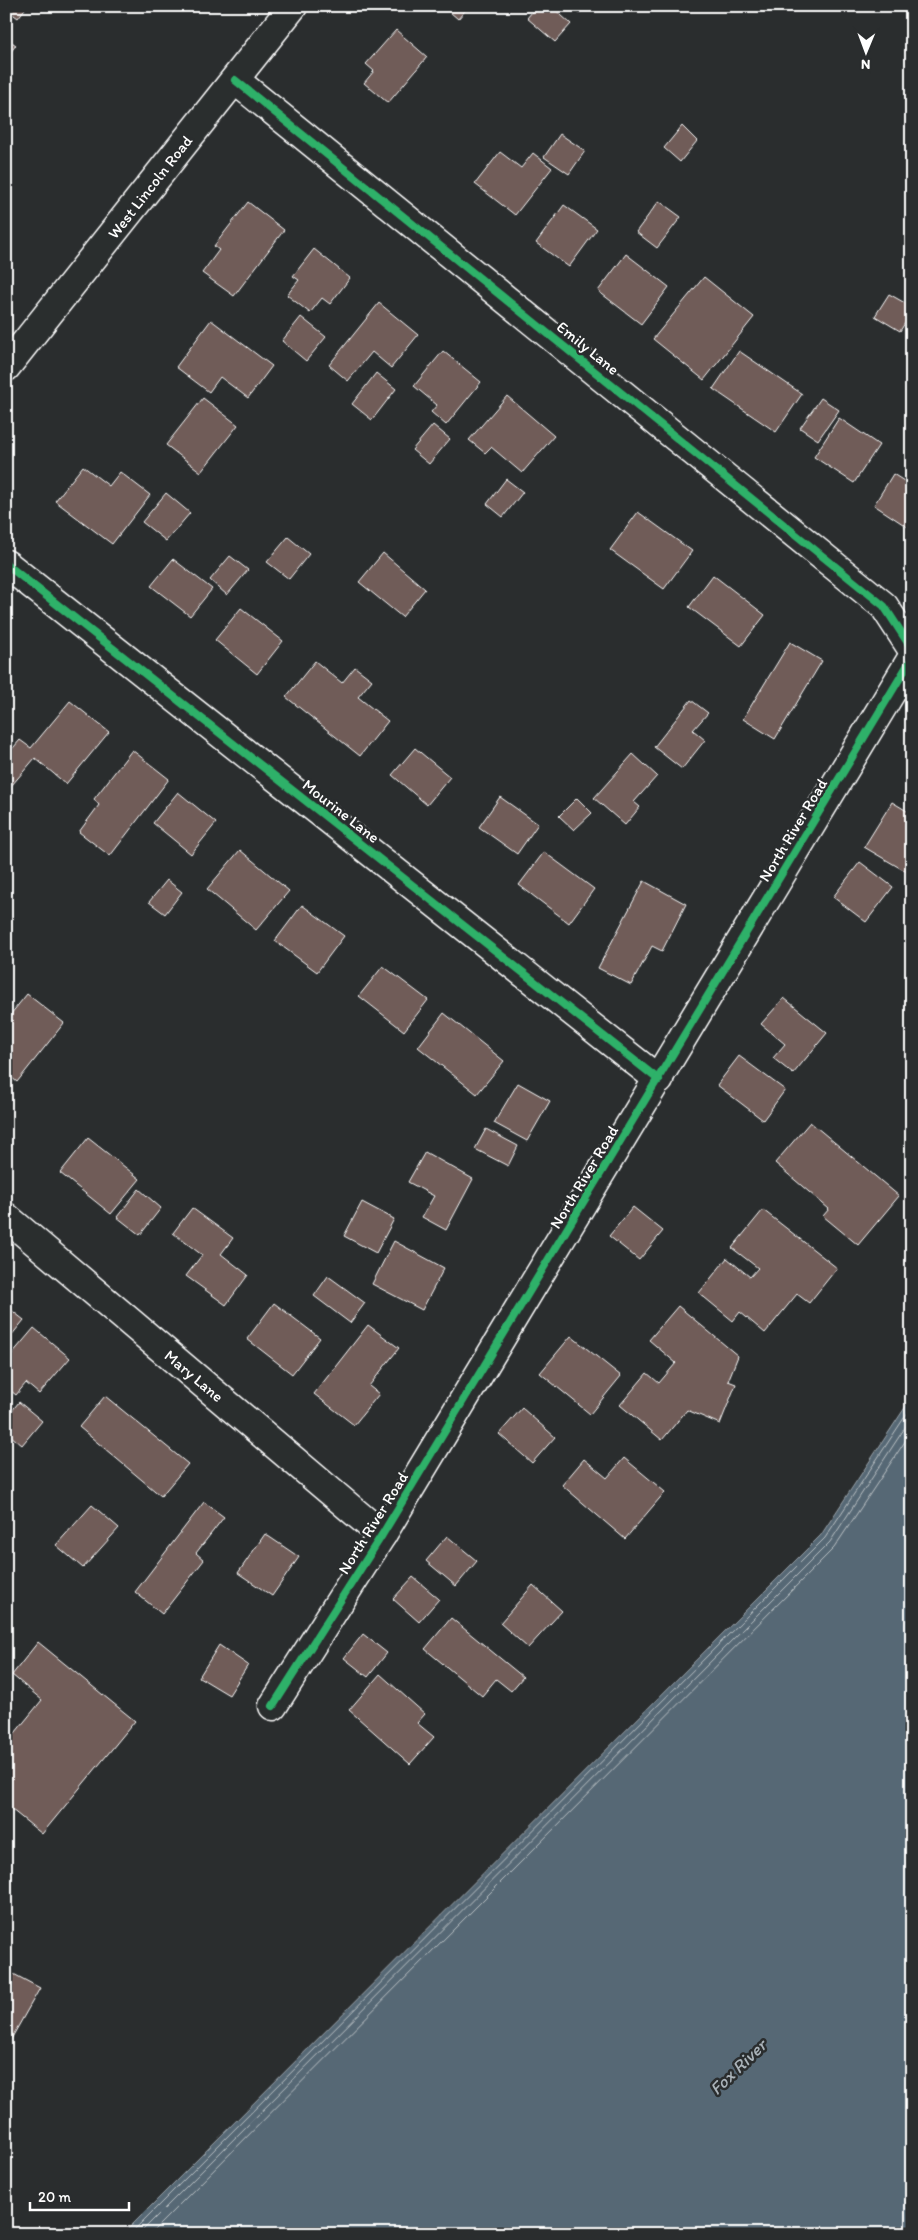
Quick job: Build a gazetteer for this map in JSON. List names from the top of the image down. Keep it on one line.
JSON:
{"streets":{"street":["West Lincoln Road","Emily Lane","Mourine Lane","North River Road","Mary Lane"]},"crossings":[["West Lincoln Road","Emily Lane"],["Mourine Lane","North River Road"],["North River Road","Mary Lane"]],"water":["Fox River"],"scale_bar":"20 m","north":"bottom"}
